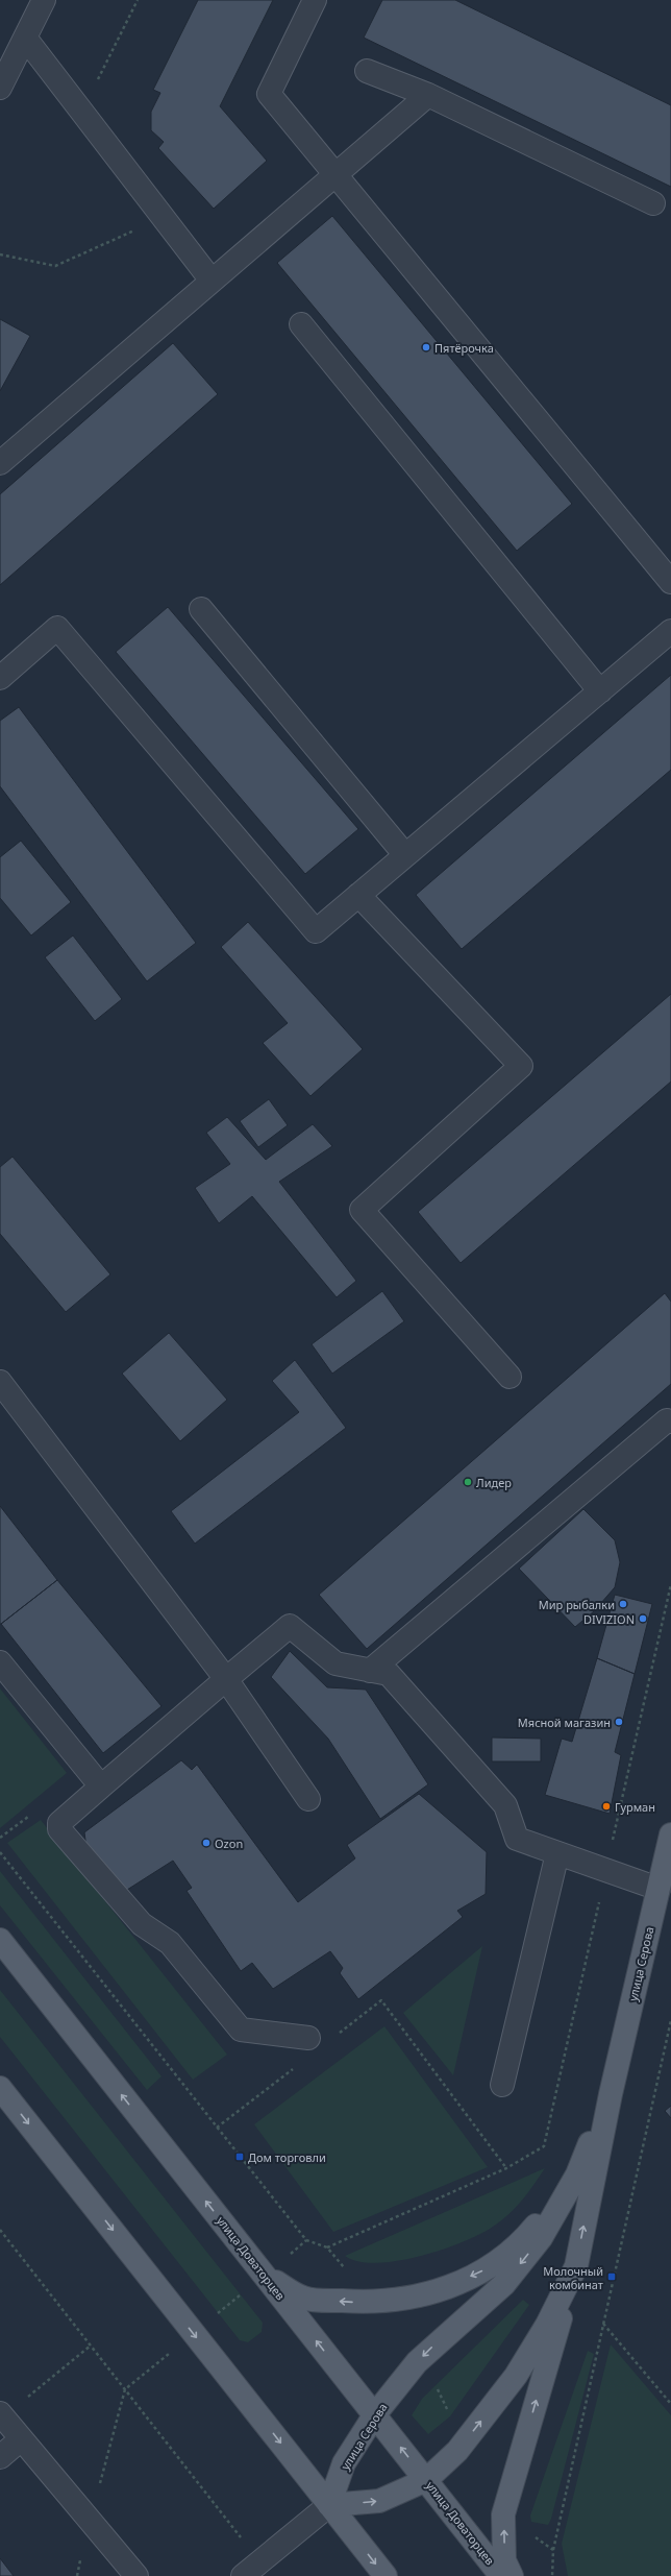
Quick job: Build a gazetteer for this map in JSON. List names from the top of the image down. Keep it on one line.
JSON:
{"streets":{"main road":["улица Серова","улица Доваторцев"]},"crossings":[["улица Серова","улица Доваторцев"]],"places":{"other":["Пятёрочка","Лидер","Мир рыбалки","DIVIZION","Мясной магазин","Гурман","Ozon"],"transit":["Дом торговли","Молочный комбинат"]}}
